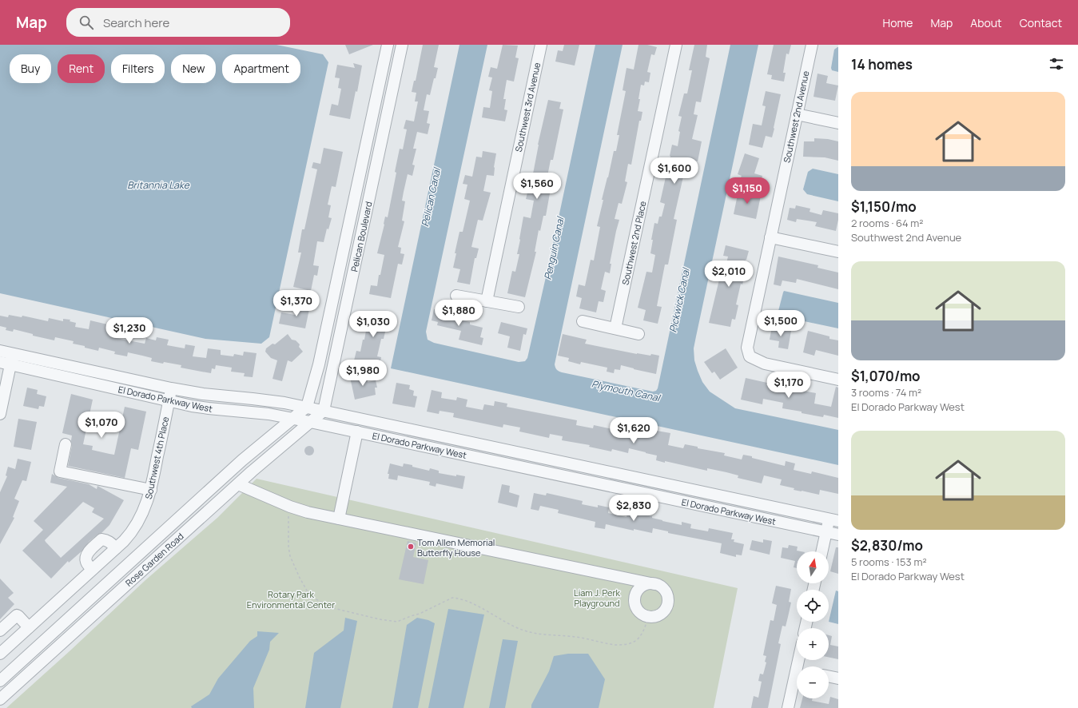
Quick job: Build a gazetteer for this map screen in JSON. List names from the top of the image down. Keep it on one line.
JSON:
{"streets":{"street":["Southwest 3rd Avenue","Southwest 2nd Avenue","Pelican Boulevard","Southwest 2nd Place","El Dorado Parkway West","Southwest 4th Place","Rose Garden Road"]},"crossings":[["Pelican Boulevard","El Dorado Parkway West"],["El Dorado Parkway West","Southwest 4th Place"],["El Dorado Parkway West","Rose Garden Road"]],"water":["Britannia Lake","Pelican Canal","Penguin Canal","Pickwick Canal","Plymouth Canal"],"parks":["Liam J. Perk Playground","Rotary Park Environmental Center"],"places":["Tom Allen Memorial Butterfly House"],"north":"top","page":{"header":"Map","search":"Search here","nav":["Home","Map","About","Contact"],"heading":"14 homes","chip":["Buy","Rent","Filters","New","Apartment"],"list":[{"name":"$1,150/mo","note":"2 rooms · 64 m² · Southwest 2nd Avenue"},{"name":"$1,070/mo","note":"3 rooms · 74 m² · El Dorado Parkway West"},{"name":"$2,830/mo","note":"5 rooms · 153 m² · El Dorado Parkway West"}],"price":["$1,600","$1,560","$1,150","$2,010","$1,370","$1,880","$1,500","$1,030","$1,230","$1,980","$1,170","$1,070","$1,620","$2,830"],"map_buttons":["+","−"]}}
